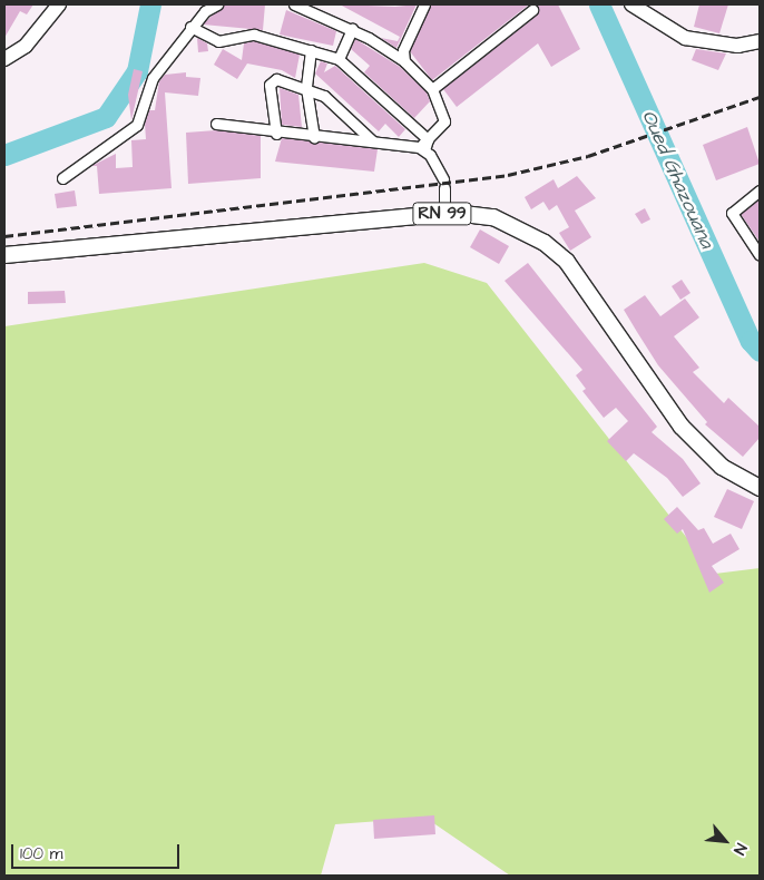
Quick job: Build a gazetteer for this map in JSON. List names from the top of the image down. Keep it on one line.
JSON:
{"streets":{"main road":["RN 99"]},"water":["Oued Ghazouana"],"scale_bar":"100 m","north":"bottom right"}
